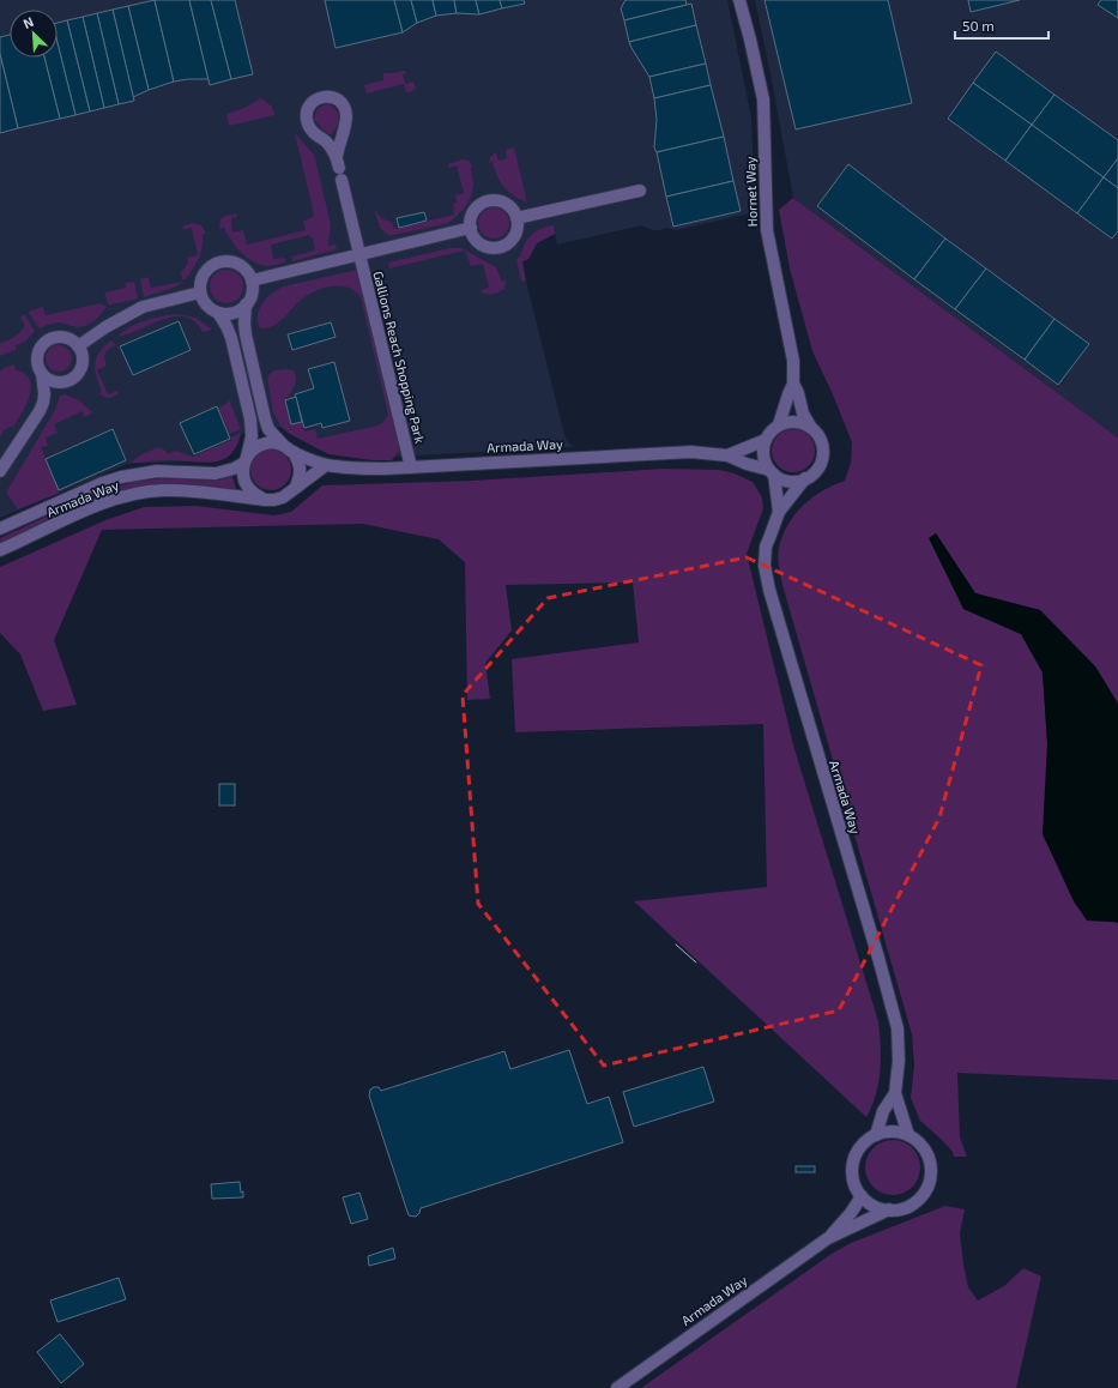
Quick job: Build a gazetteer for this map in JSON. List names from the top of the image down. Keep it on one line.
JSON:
{"streets":{"street":["Hornet Way","Gallions Reach Shopping Park","Armada Way"]},"crossings":[["Hornet Way","Armada Way"],["Gallions Reach Shopping Park","Armada Way"]],"scale_bar":"50 m","north":"top left"}
